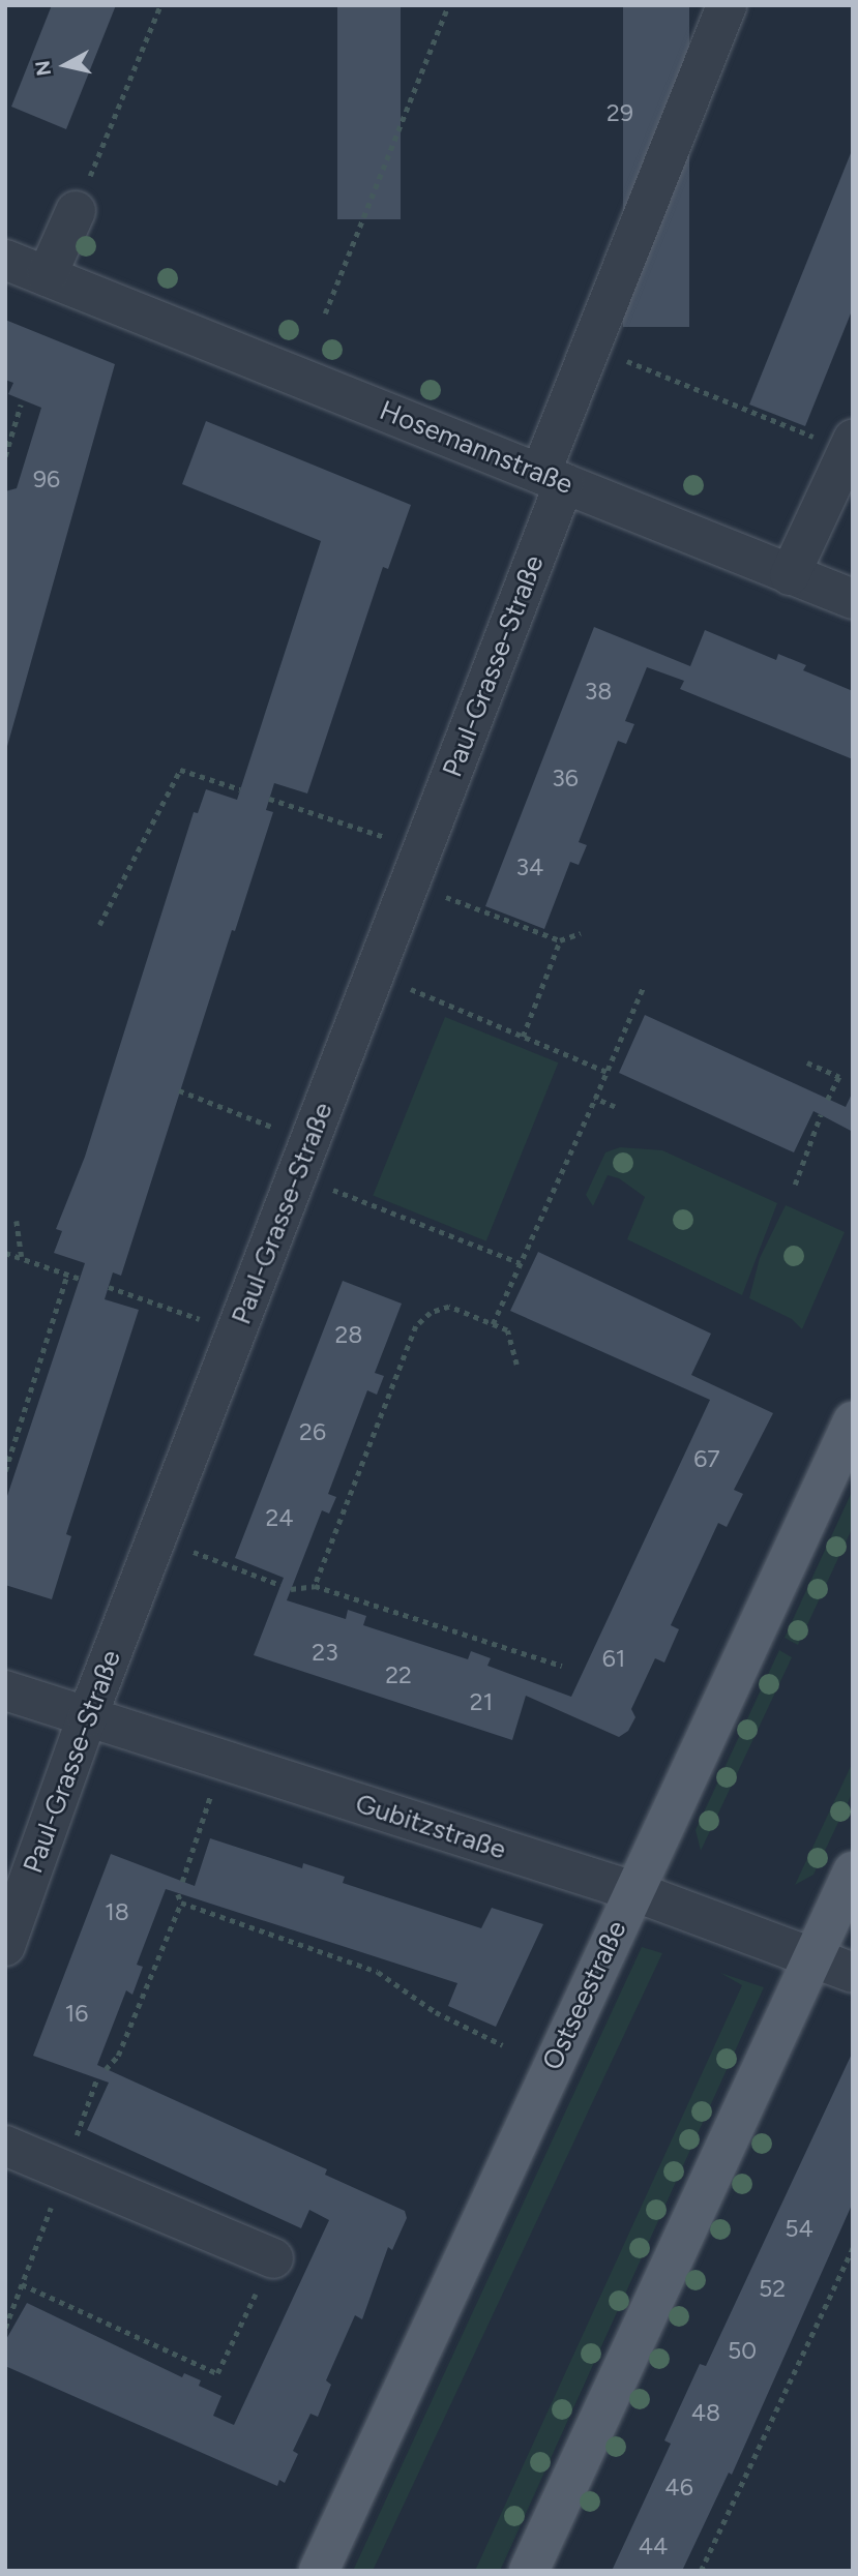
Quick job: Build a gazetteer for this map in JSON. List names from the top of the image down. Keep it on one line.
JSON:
{"streets":{"main road":["Ostseestraße"],"street":["Hosemannstraße","Paul-Grasse-Straße","Gubitzstraße"]},"crossings":[["Hosemannstraße","Paul-Grasse-Straße"],["Paul-Grasse-Straße","Gubitzstraße"],["Gubitzstraße","Ostseestraße"]],"house_numbers":["29","96","38","36","34","28","26","67","24","23","61","22","21","18","16","54","52","50","48","46","44"],"north":"left"}
